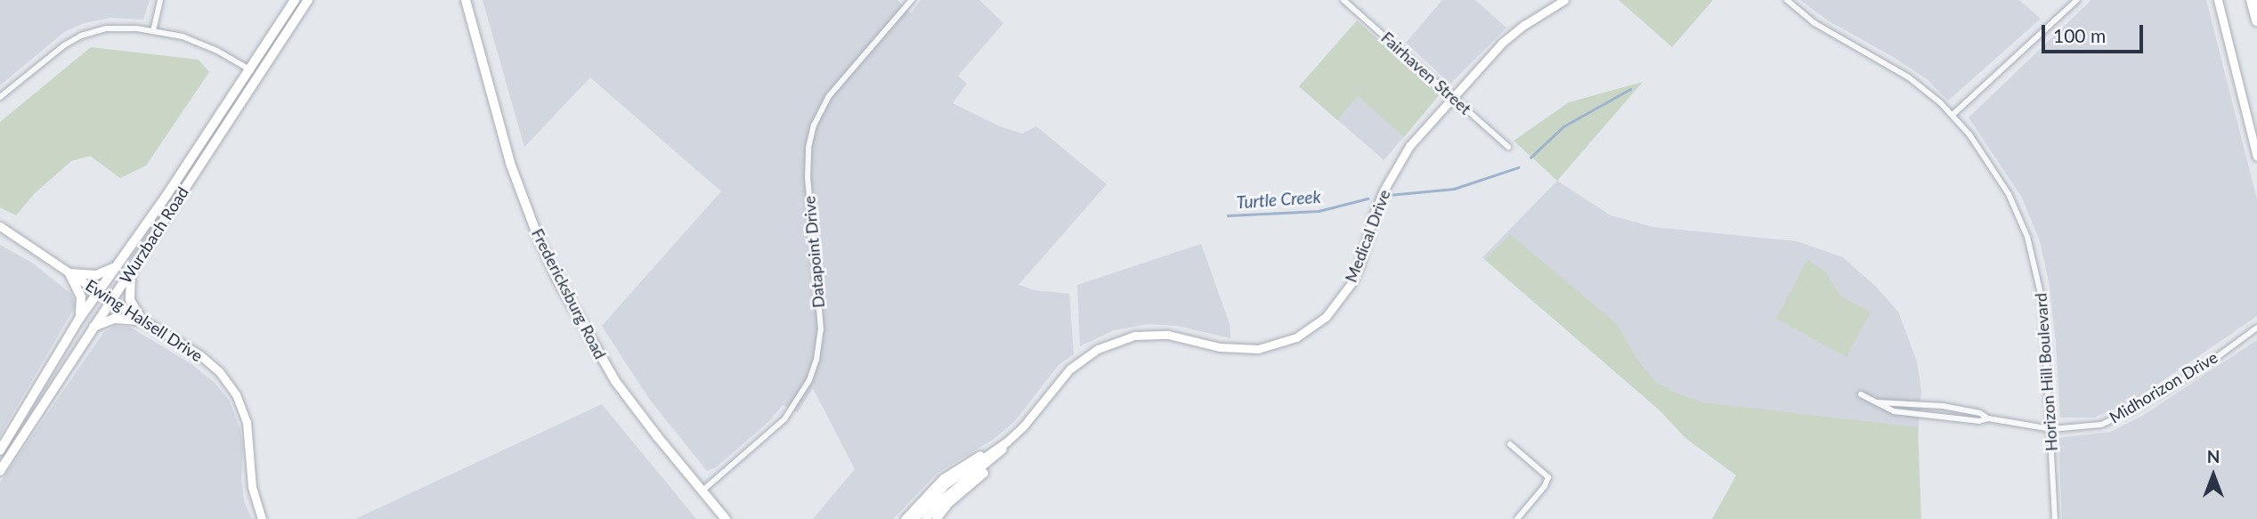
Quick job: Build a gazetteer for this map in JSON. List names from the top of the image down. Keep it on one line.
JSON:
{"streets":{"main road":["Wurzbach Road","Fredericksburg Road"],"street":["Fairhaven Street","Medical Drive","Datapoint Drive","Ewing Halsell Drive","Horizon Hill Boulevard","Midhorizon Drive"]},"crossings":[["Fairhaven Street","Medical Drive"],["Wurzbach Road","Ewing Halsell Drive"],["Datapoint Drive","Fredericksburg Road"],["Horizon Hill Boulevard","Midhorizon Drive"]],"water":["Turtle Creek"],"scale_bar":"100 m","north":"top"}
